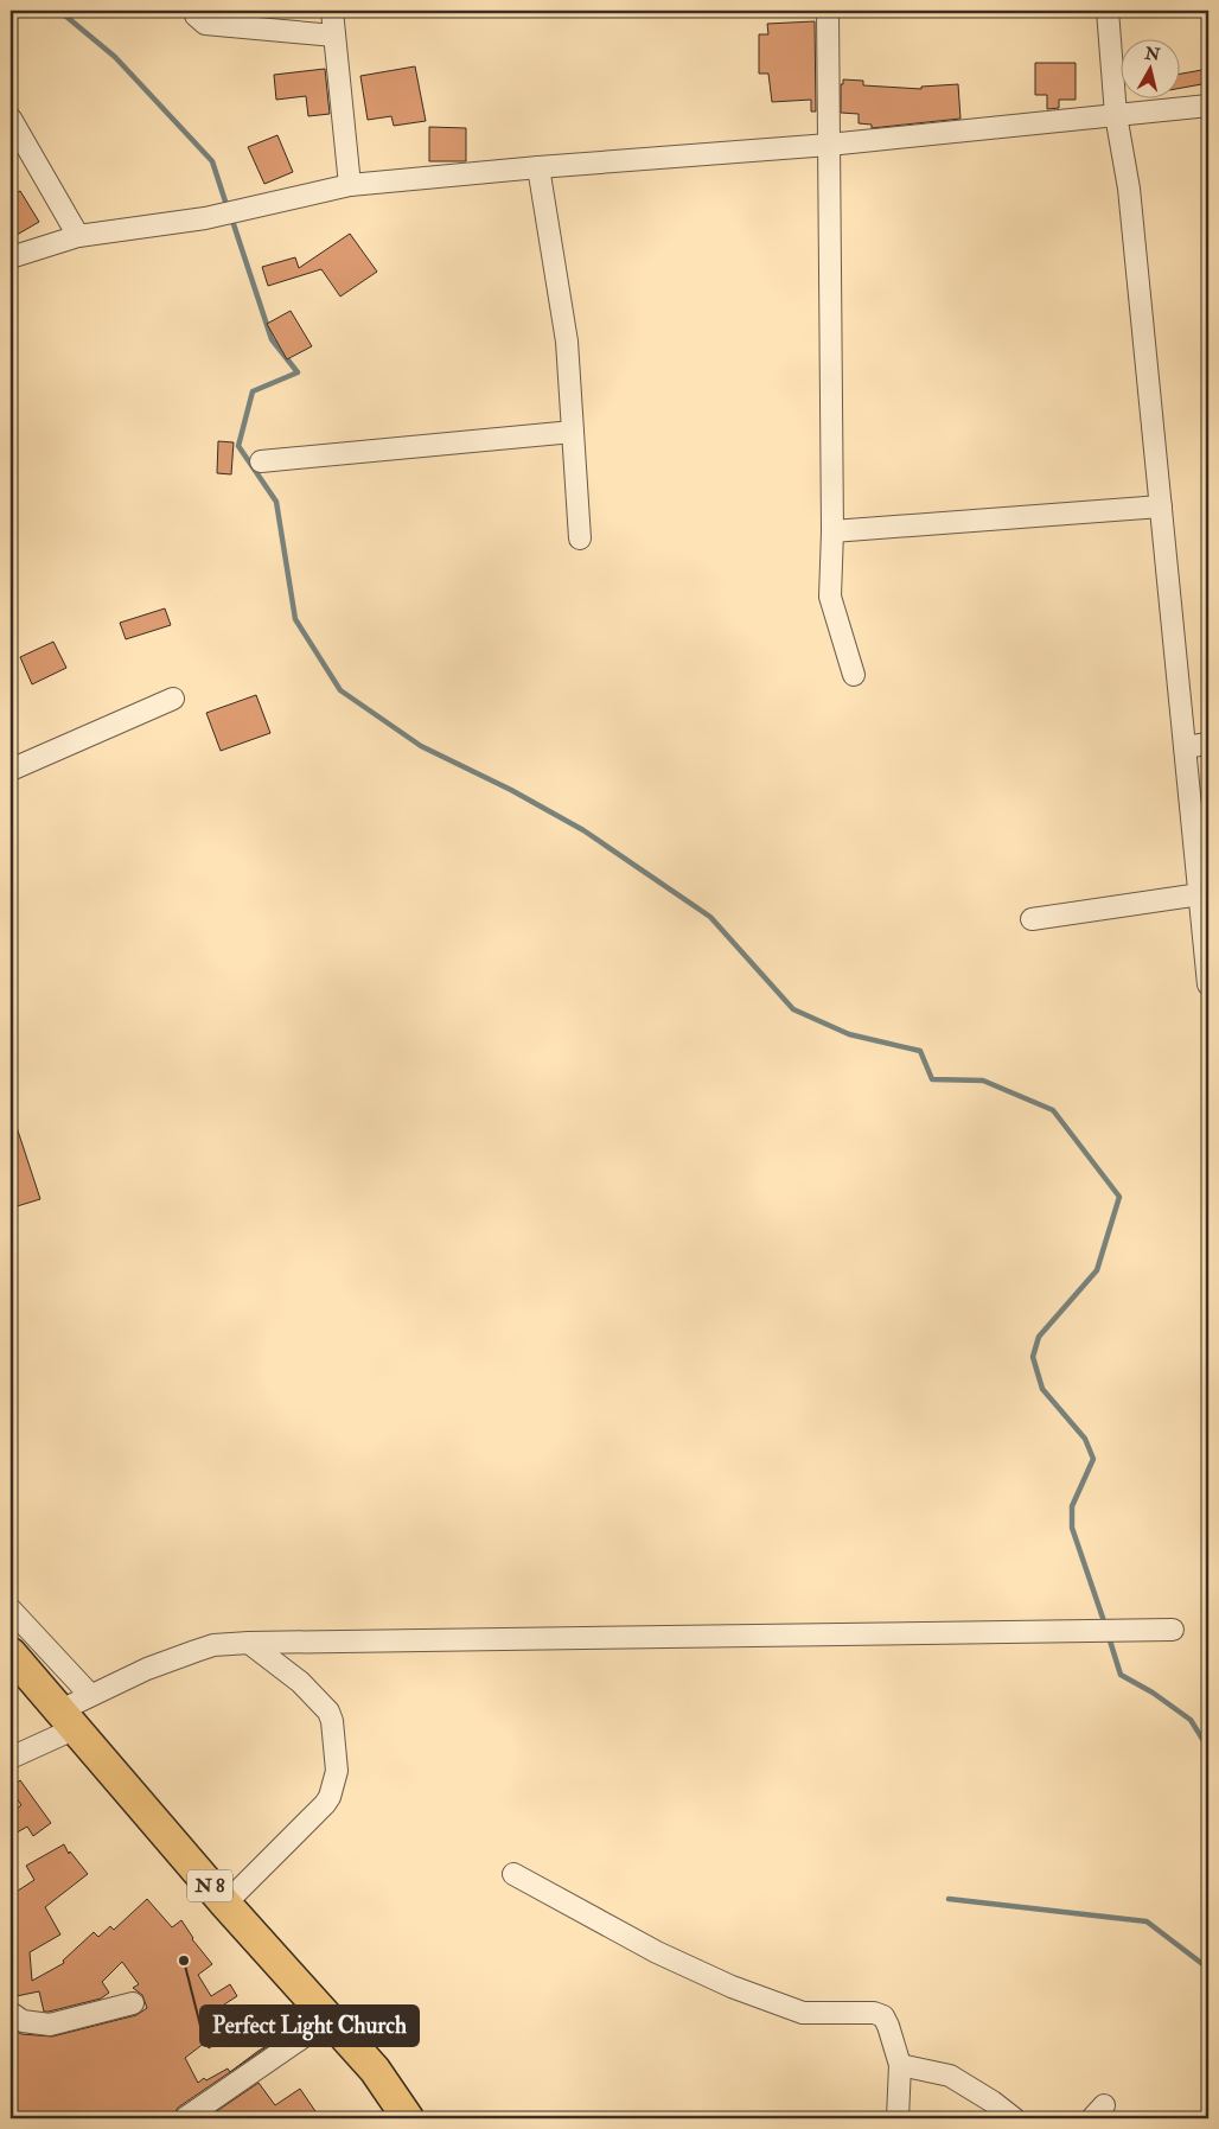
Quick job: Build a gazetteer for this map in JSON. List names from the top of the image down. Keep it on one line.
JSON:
{"streets":{"highway":["N 8"]},"places":["Perfect Light Church"],"north":"top"}
